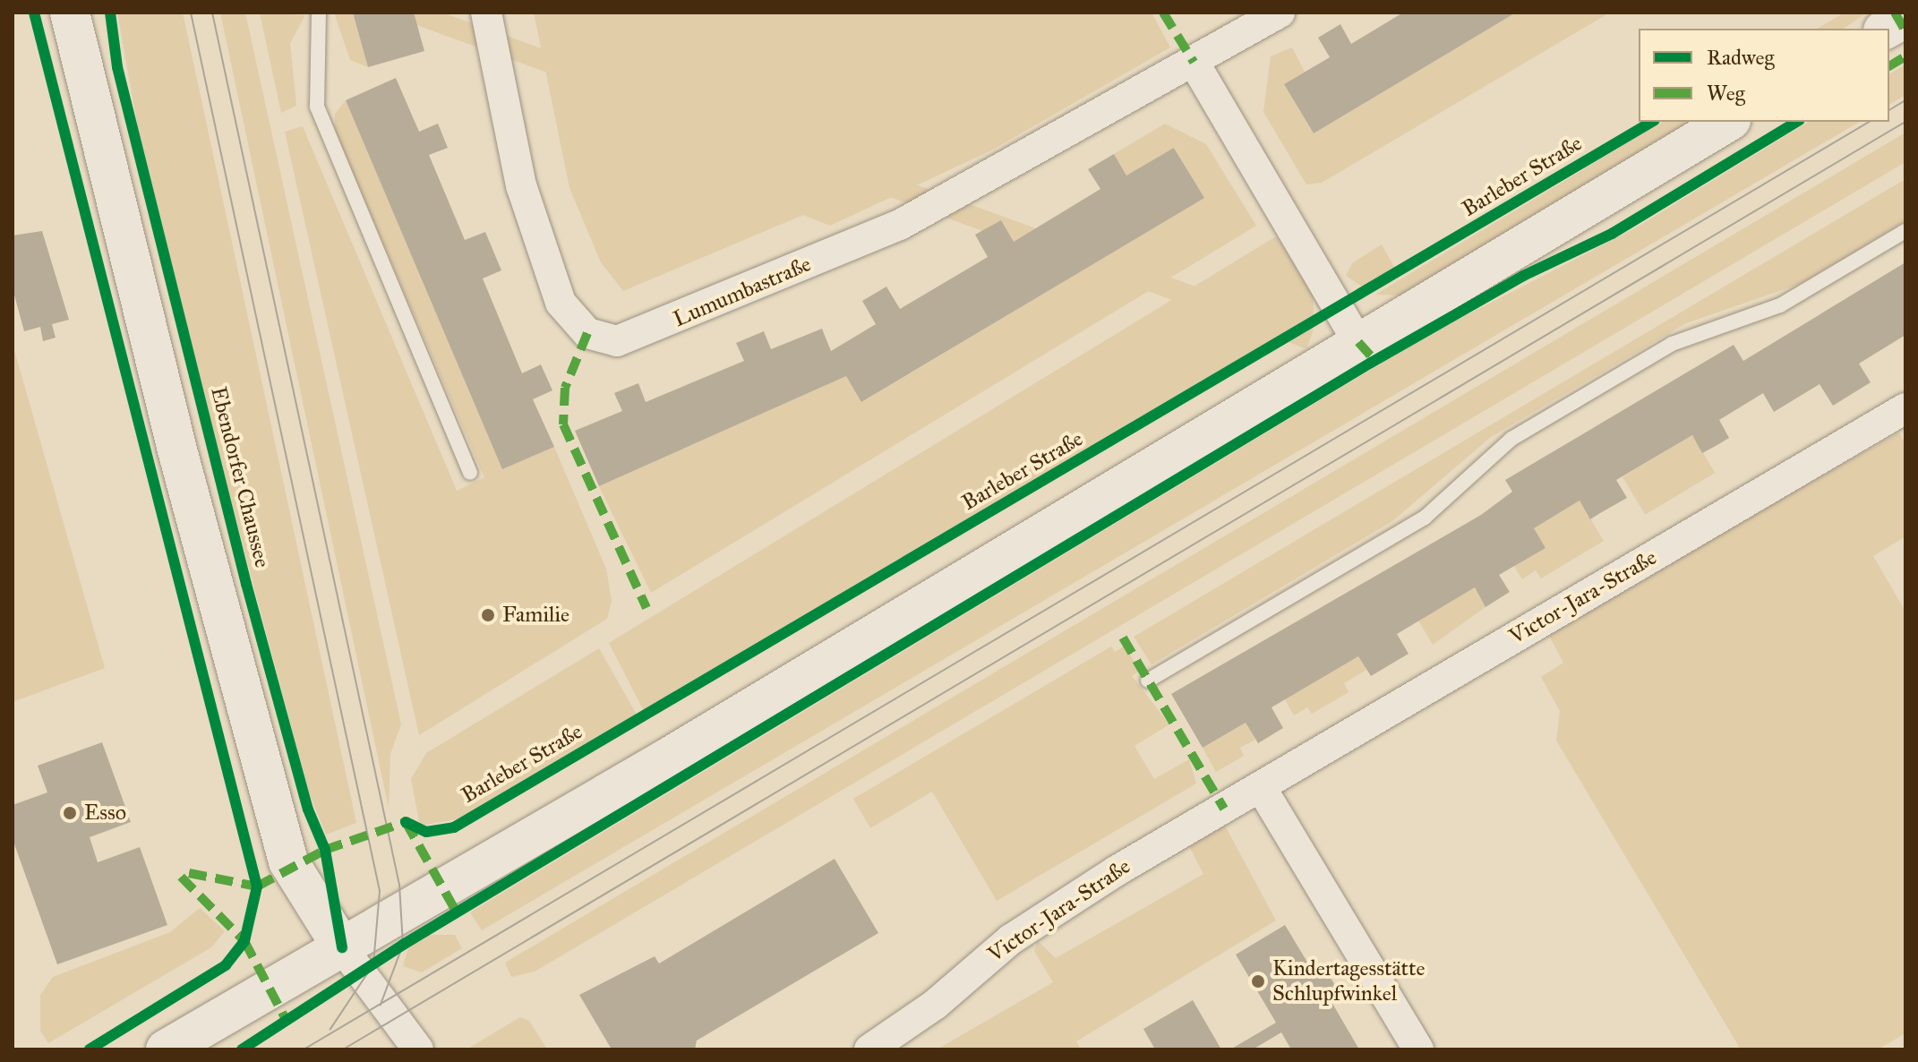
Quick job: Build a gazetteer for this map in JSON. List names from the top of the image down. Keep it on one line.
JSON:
{"streets":{"street":["Lumumbastraße","Victor-Jara-Straße"],"cycle path":["Barleber Straße","Ebendorfer Chaussee"]},"places":["Familie","Esso","Kindertagesstätte Schlupfwinkel"],"legend":["Radweg","Weg"]}
